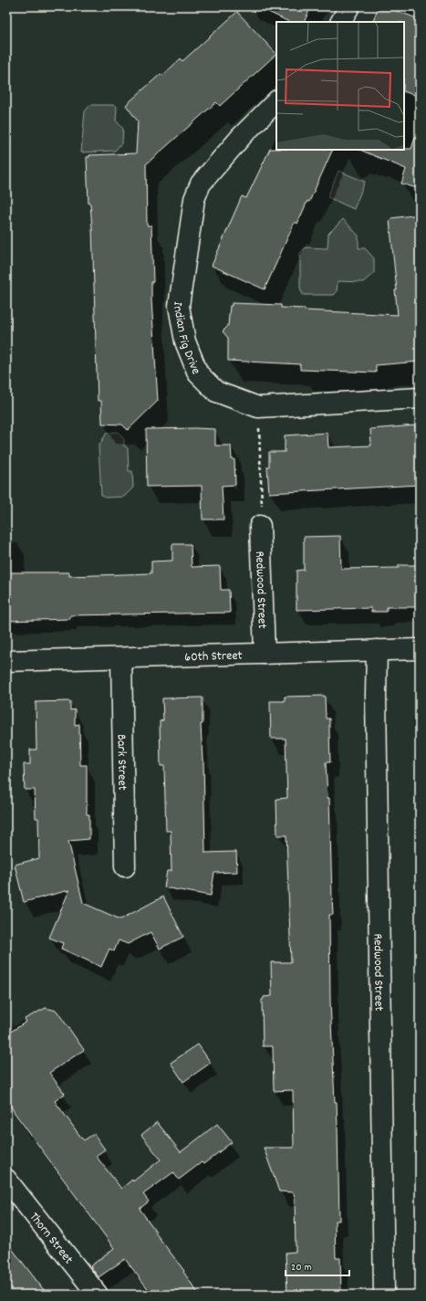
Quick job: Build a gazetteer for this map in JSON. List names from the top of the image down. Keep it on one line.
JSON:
{"streets":{"street":["Indian Fig Drive","Redwood Street","60th Street","Bark Street","Thorn Street"]},"crossings":[["Redwood Street","60th Street"],["60th Street","Bark Street"]],"scale_bar":"20 m"}
